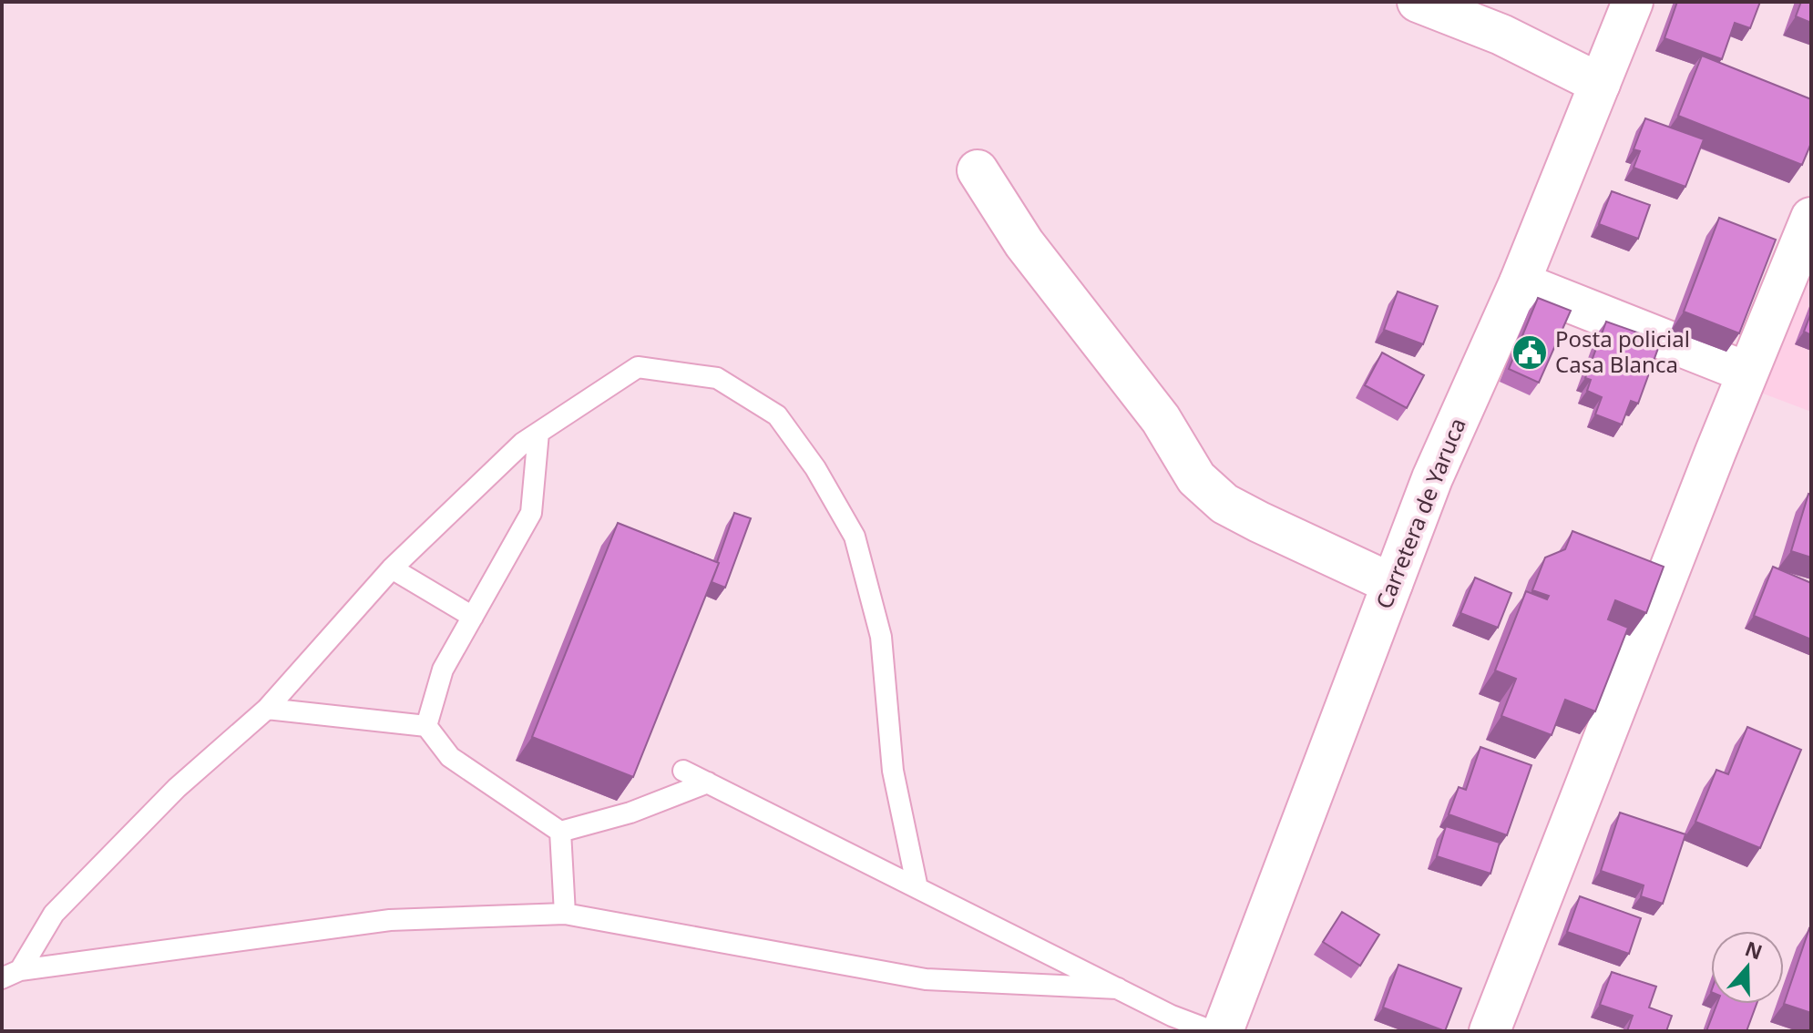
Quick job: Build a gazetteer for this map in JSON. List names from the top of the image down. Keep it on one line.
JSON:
{"streets":{"street":["Carretera de Yaruca"]},"places":{"public building":["Posta policial Casa Blanca"]},"north":"top"}
